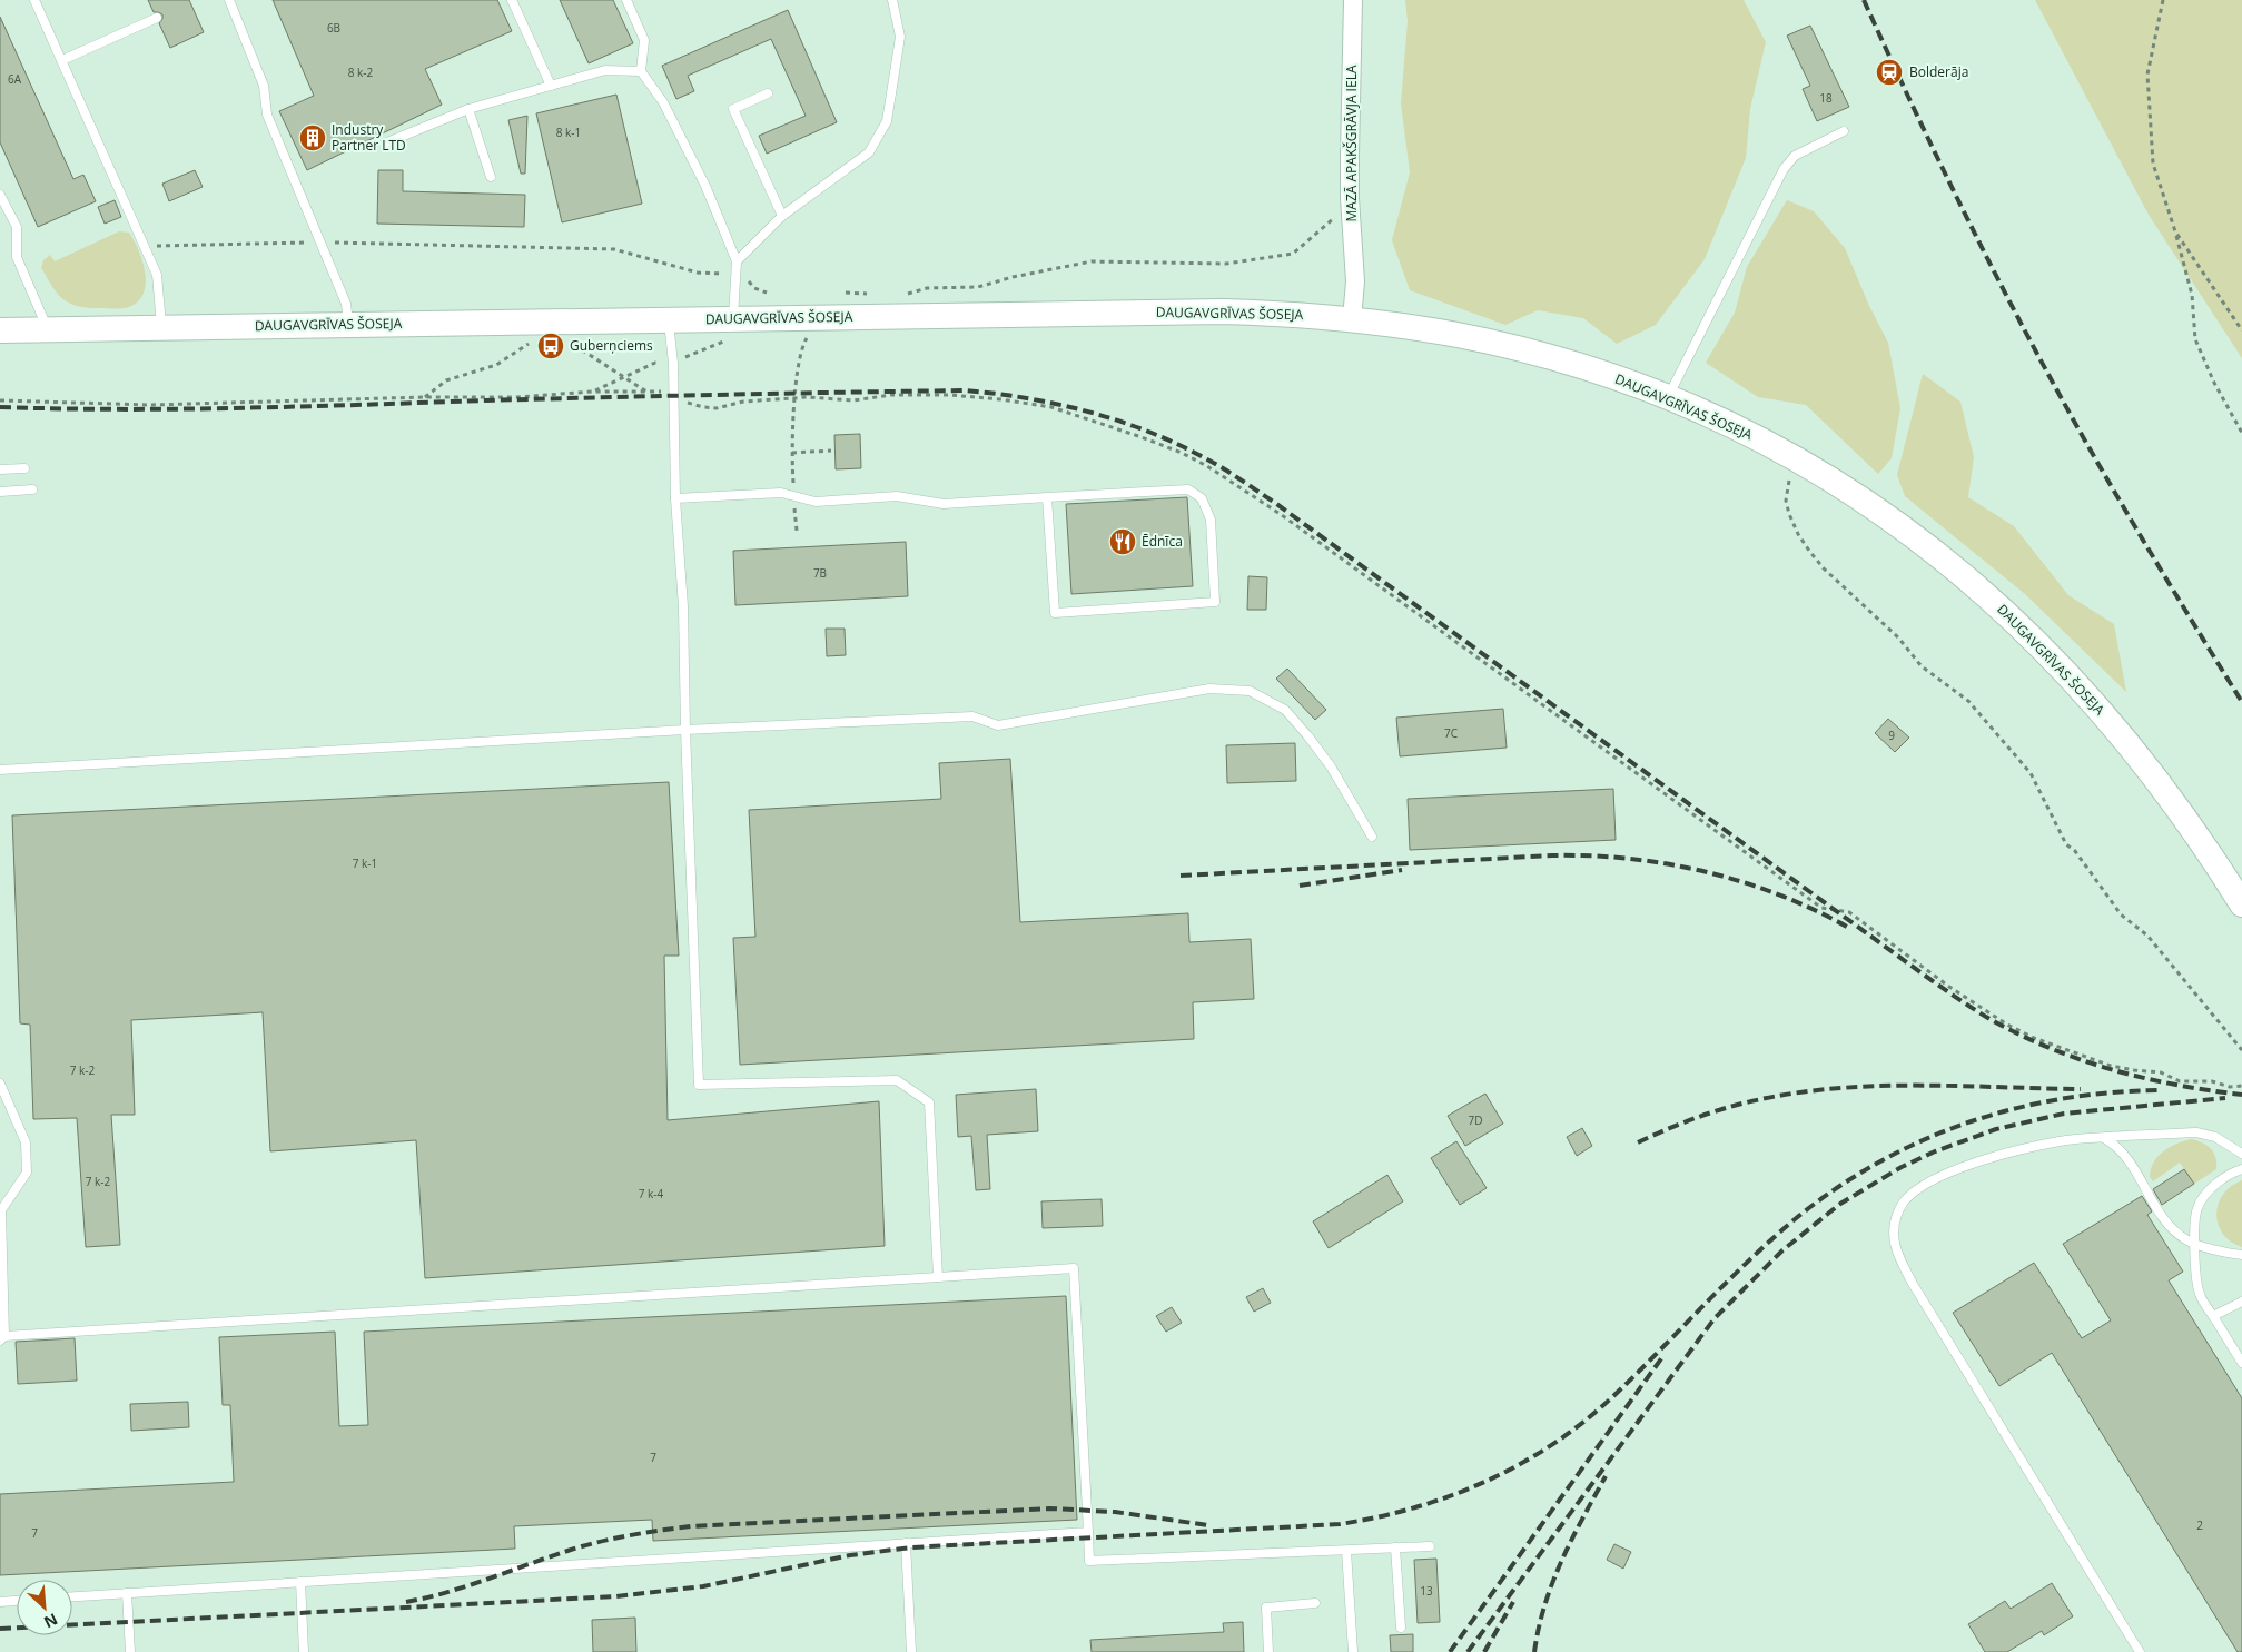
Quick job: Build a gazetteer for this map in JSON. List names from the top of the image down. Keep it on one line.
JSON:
{"streets":{"main road":["DAUGAVGRĪVAS ŠOSEJA"],"street":["MAZĀ APAKŠGRĀVJA IELA"]},"crossings":[["MAZĀ APAKŠGRĀVJA IELA","DAUGAVGRĪVAS ŠOSEJA"]],"places":{"station":["Bolderāja"],"building":["Industry Partner LTD"],"bus stop":["Guberņciems"],"restaurant":["Ēdnīca"]},"house_numbers":["6B","8 k-2","6A","18","8 k-1","7B","7C","9","7 k-1","7 k-2","7D","7 k-2","7 k-4","7","2","7","13"],"north":"bottom right"}
